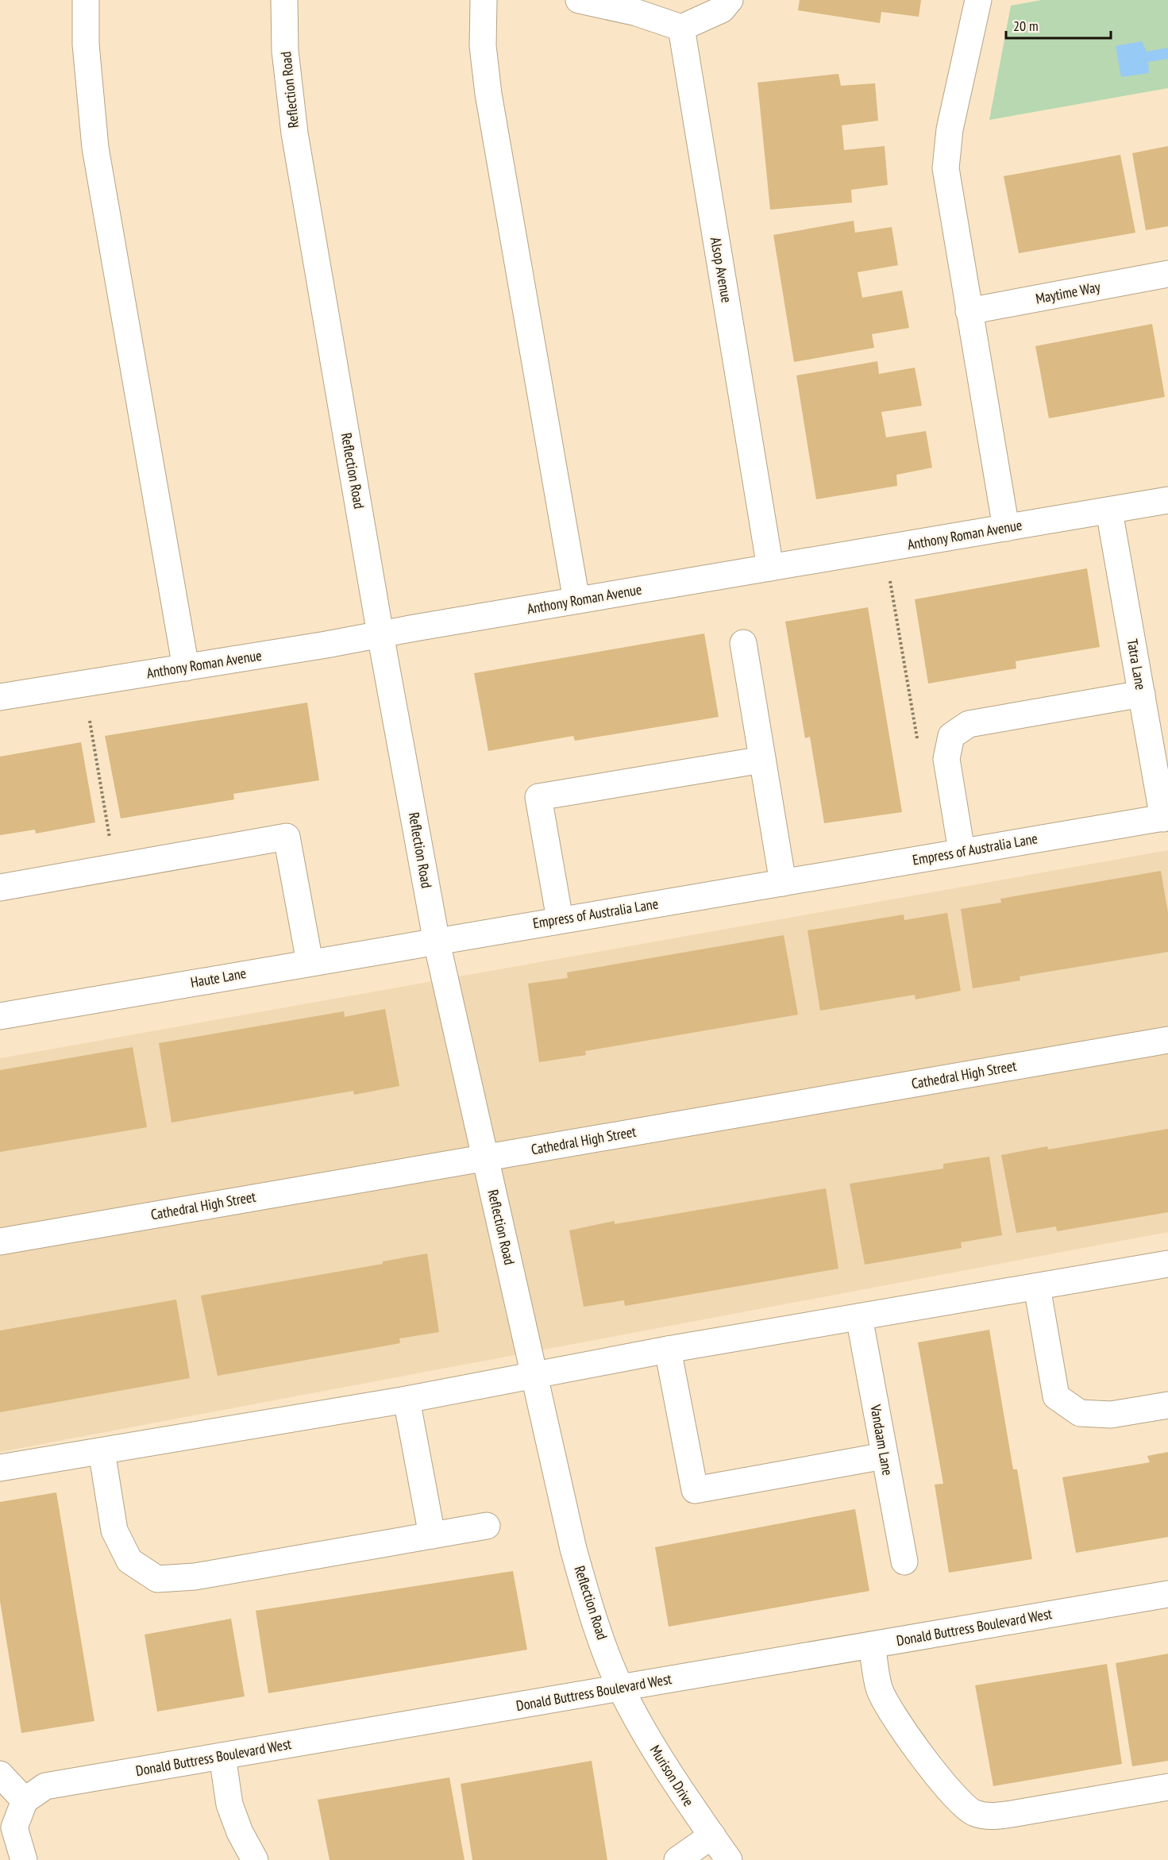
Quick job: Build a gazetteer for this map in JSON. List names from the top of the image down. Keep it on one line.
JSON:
{"streets":{"street":["Reflection Road","Alsop Avenue","Maytime Way","Anthony Roman Avenue","Tatra Lane","Empress of Australia Lane","Haute Lane","Cathedral High Street","Vandaam Lane","Donald Buttress Boulevard West","Murison Drive"]},"crossings":[["Reflection Road","Anthony Roman Avenue"],["Reflection Road","Empress of Australia Lane"],["Reflection Road","Haute Lane"],["Reflection Road","Cathedral High Street"],["Reflection Road","Donald Buttress Boulevard West"],["Reflection Road","Murison Drive"],["Alsop Avenue","Anthony Roman Avenue"],["Anthony Roman Avenue","Tatra Lane"],["Tatra Lane","Empress of Australia Lane"],["Empress of Australia Lane","Haute Lane"],["Donald Buttress Boulevard West","Murison Drive"]],"scale_bar":"20 m"}
